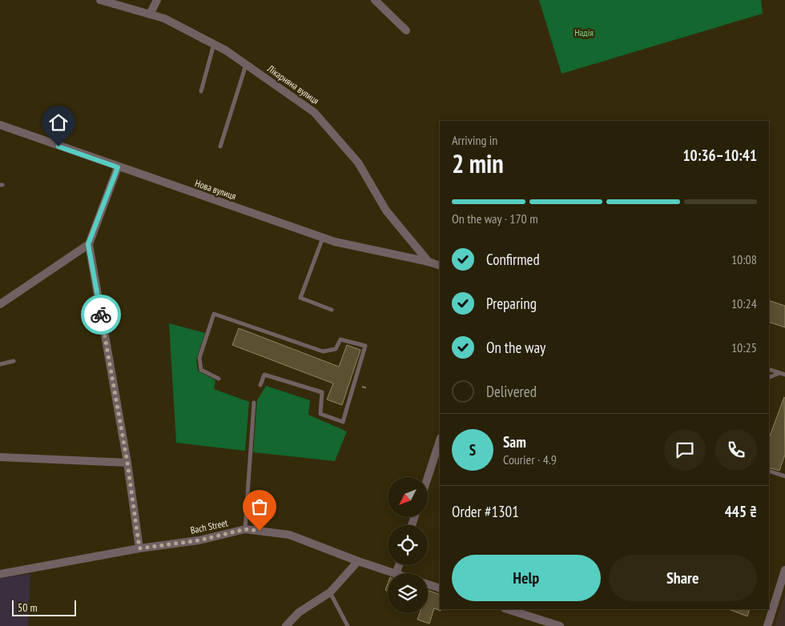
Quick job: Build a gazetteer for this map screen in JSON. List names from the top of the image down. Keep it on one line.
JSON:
{"streets":{"street":["Лікарняна вулиця","Нова вулиця","Bach Street"]},"crossings":[["Лікарняна вулиця","Нова вулиця"]],"parks":["Надія"],"scale_bar":"50 m","north":"bottom left","page":{"heading":["2 min","Arriving in","10:36–10:41"],"panel":["Sam","Courier · 4.9","Order #1301","445 ₴"],"bar":"On the way · 170 m","list":[["Confirmed","10:08"],["Preparing","10:24"],["On the way","10:25"],"Delivered"],"round":"S","buttons":["Help","Share"],"scale":"50 m"}}
